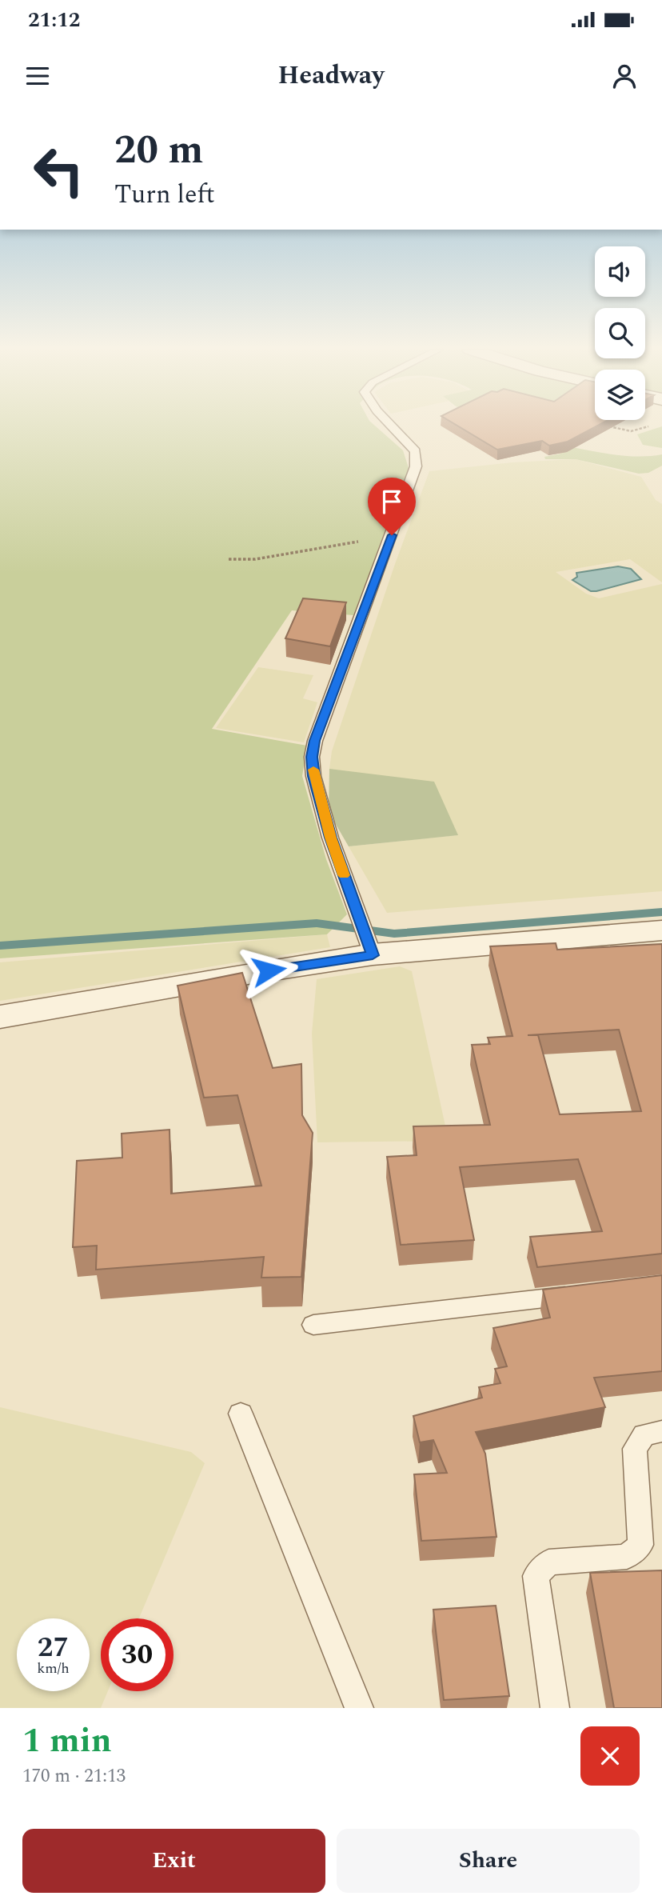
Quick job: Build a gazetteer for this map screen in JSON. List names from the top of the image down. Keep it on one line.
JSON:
{"page":{"status":"21:12","header":"Headway","turn":["20 m","Turn left"],"speed":"27 km/h","limit":"30","heading":["1 min","170 m · 21:13"],"buttons":["Exit","Share"]}}
